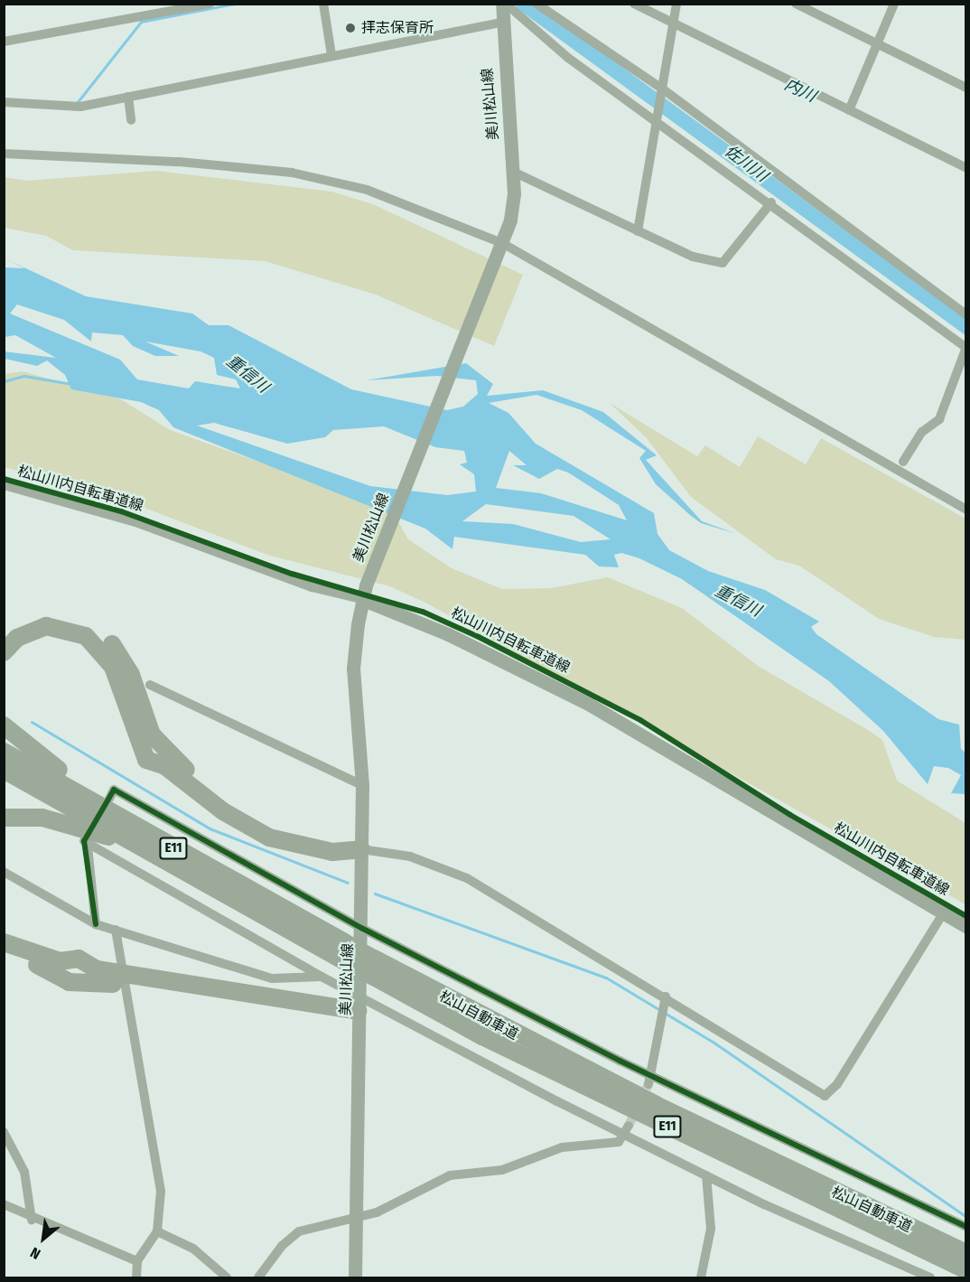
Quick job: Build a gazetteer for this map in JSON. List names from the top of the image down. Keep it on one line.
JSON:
{"streets":{"highway":["E11","松山自動車道"],"main road":["美川松山線"],"cycle path":["松山川内自転車道線"]},"water":["内川","佐川川","重信川"],"places":["拝志保育所"],"north":"bottom left"}
